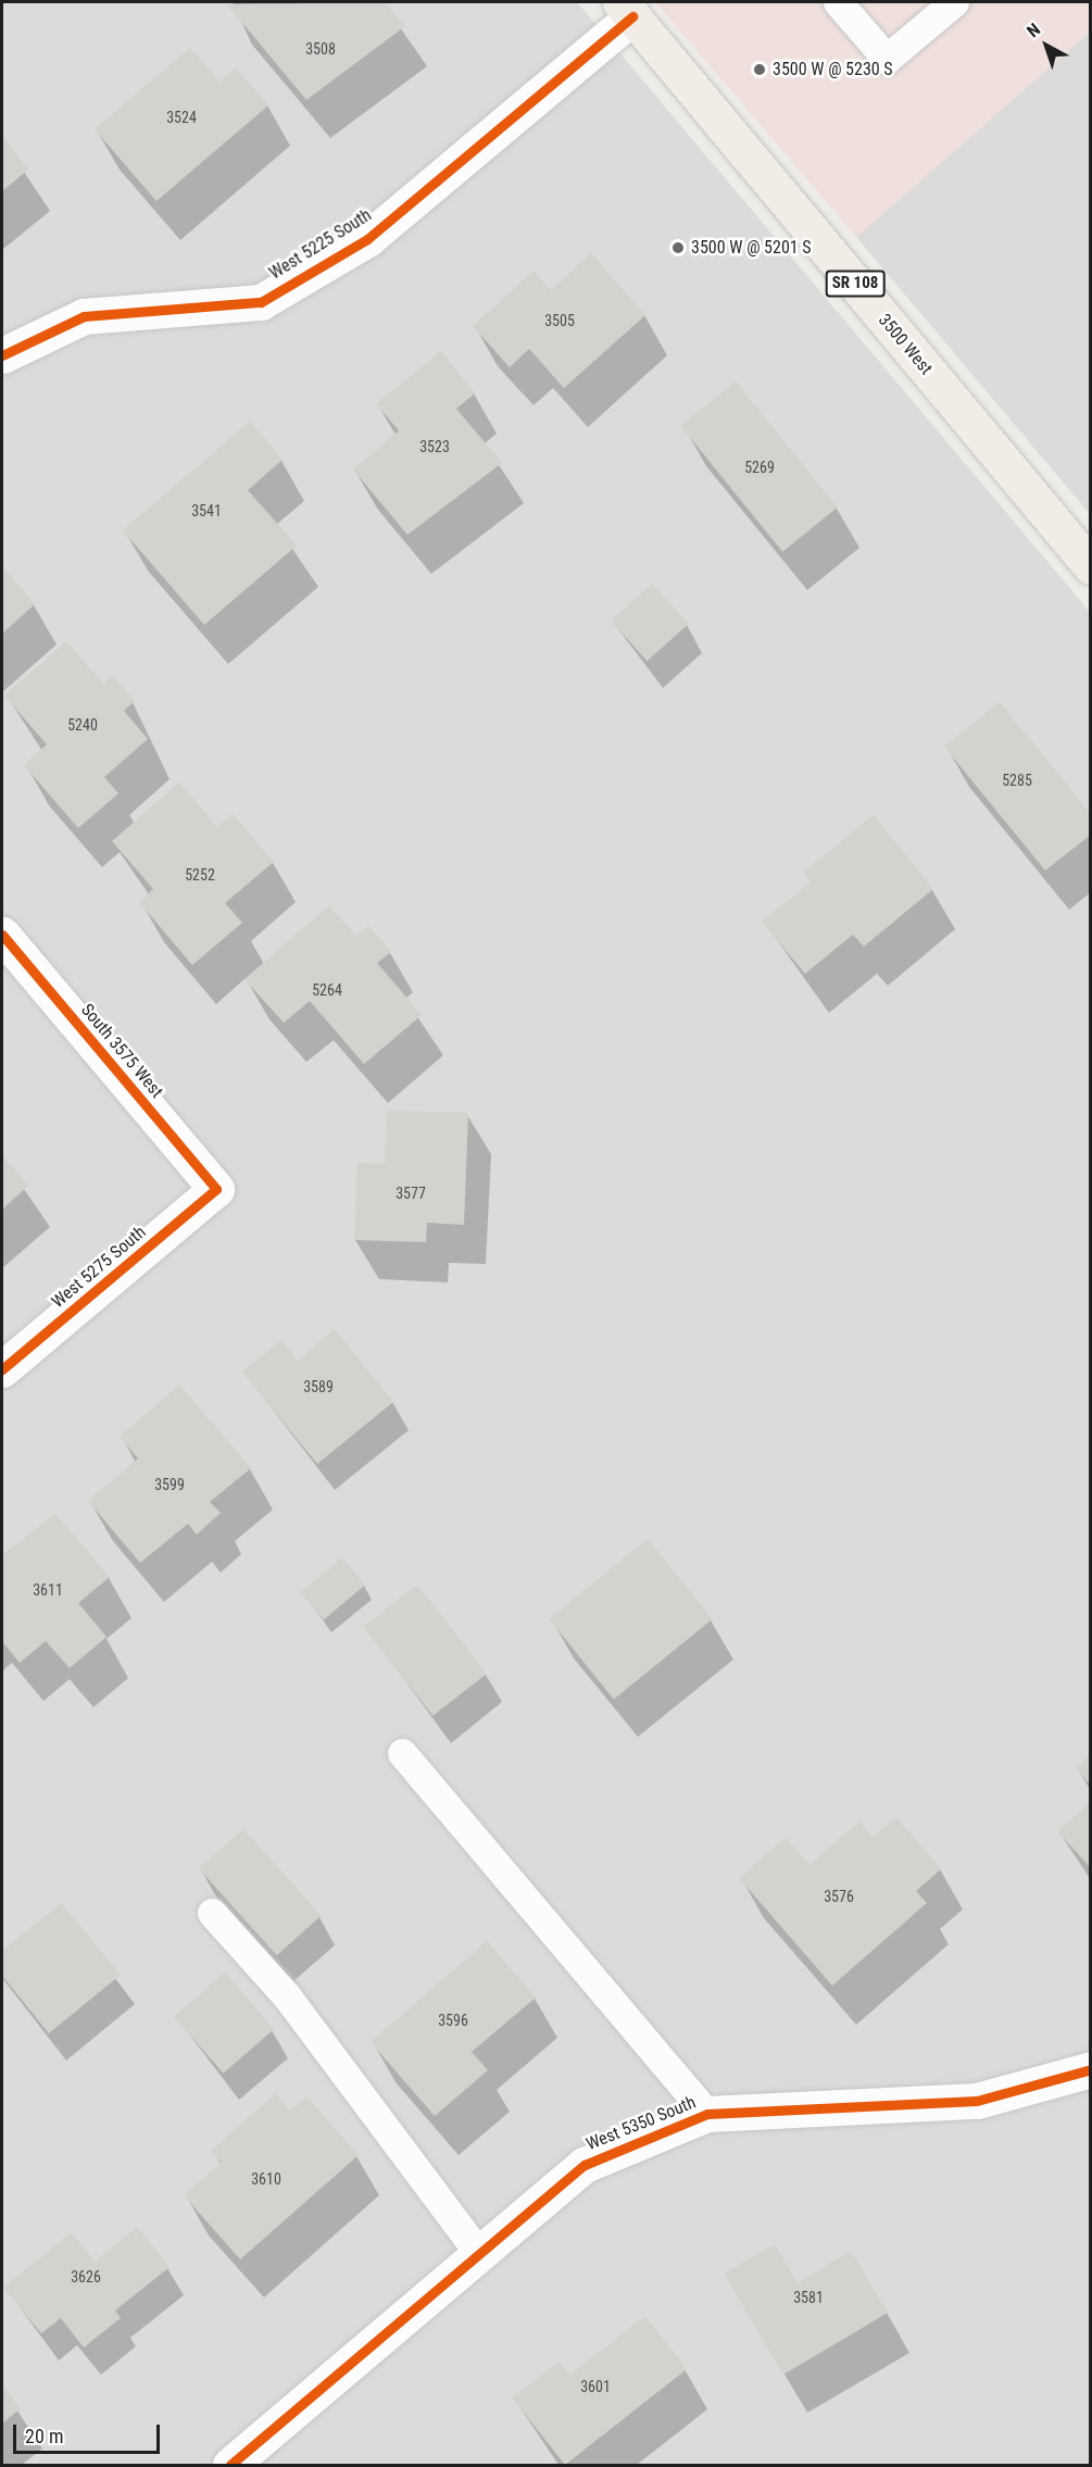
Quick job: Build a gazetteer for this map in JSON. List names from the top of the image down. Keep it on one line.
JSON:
{"streets":{"main road":["SR 108","3500 West"],"street":["West 5225 South","South 3575 West","West 5275 South","West 5350 South"]},"crossings":[["West 5225 South","3500 West"],["South 3575 West","West 5275 South"]],"places":["3500 W @ 5230 S","3500 W @ 5201 S"],"house_numbers":["3508","3524","3505","3523","5269","3541","5240","5285","5252","5264","3577","3589","3599","3611","3576","3596","3610","3626","3581","3601"],"scale_bar":"20 m","north":"top left"}
